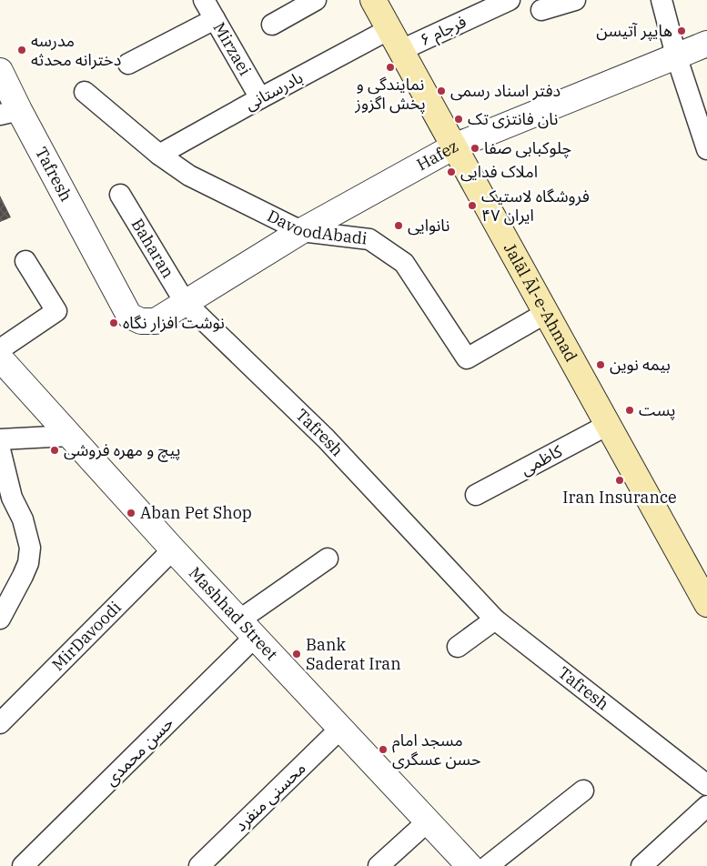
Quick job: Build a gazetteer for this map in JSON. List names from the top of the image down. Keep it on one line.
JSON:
{"streets":{"main road":["Jalāl Āl-e-Ahmad"],"street":["فرجام ۶","Mirzaei","بادرستانی","Hafez","Tafresh","DavoodAbadi","Baharan","کاظمی","Mashhad Street","MirDavoodi","حسن محمدی","محسنی منفرد"]},"crossings":[["فرجام ۶","بادرستانی"],["فرجام ۶","Jalāl Āl-e-Ahmad"],["Mirzaei","بادرستانی"],["بادرستانی","DavoodAbadi"],["بادرستانی","Jalāl Āl-e-Ahmad"],["Hafez","Tafresh"],["Hafez","DavoodAbadi"],["Hafez","Baharan"],["Hafez","Jalāl Āl-e-Ahmad"],["Tafresh","Baharan"],["DavoodAbadi","Jalāl Āl-e-Ahmad"],["Jalāl Āl-e-Ahmad","کاظمی"],["Mashhad Street","MirDavoodi"],["Mashhad Street","حسن محمدی"],["Mashhad Street","محسنی منفرد"]],"places":["هایپر آتیسن","مدرسه دخترانه محدثه","نمایندگی و پخش اگزوز","دفتر اسناد رسمی","نان فانتزی تک","چلوکبابی صفا","املاک فدایی","فروشگاه لاستیک ایران ۴۷","نانوایی","نوشت افزار نگاه","بیمه نوین","پست","پیچ و مهره فروشی","Iran Insurance","Aban Pet Shop","Bank Saderat Iran","مسجد امام حسن عسگری"]}
